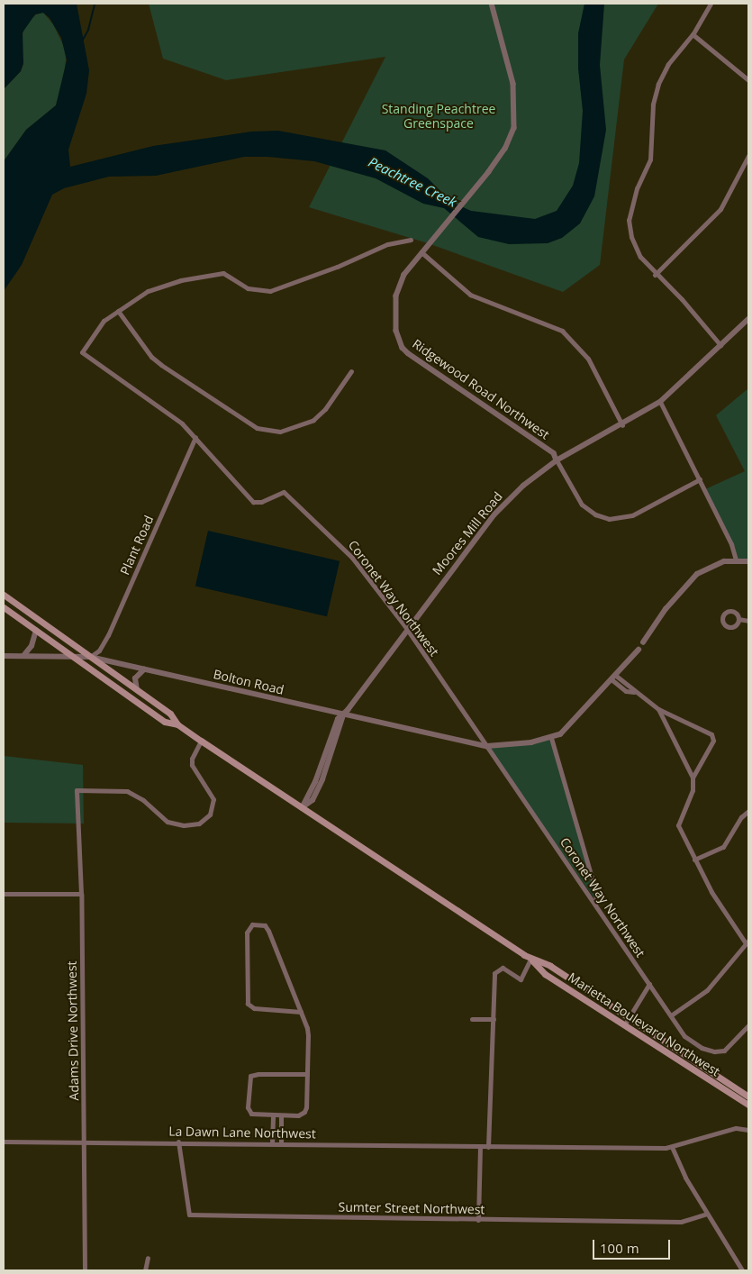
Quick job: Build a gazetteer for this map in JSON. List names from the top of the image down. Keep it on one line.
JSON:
{"streets":{"main road":["Marietta Boulevard Northwest"],"street":["Ridgewood Road Northwest","Moores Mill Road","Plant Road","Coronet Way Northwest","Bolton Road","Adams Drive Northwest","La Dawn Lane Northwest","Sumter Street Northwest"]},"crossings":[["Ridgewood Road Northwest","Moores Mill Road"],["Moores Mill Road","Coronet Way Northwest"],["Moores Mill Road","Bolton Road"],["Plant Road","Coronet Way Northwest"],["Plant Road","Bolton Road"],["Coronet Way Northwest","Bolton Road"],["Adams Drive Northwest","La Dawn Lane Northwest"],["La Dawn Lane Northwest","Sumter Street Northwest"]],"water":["Peachtree Creek"],"parks":["Standing Peachtree Greenspace"],"scale_bar":"100 m"}
